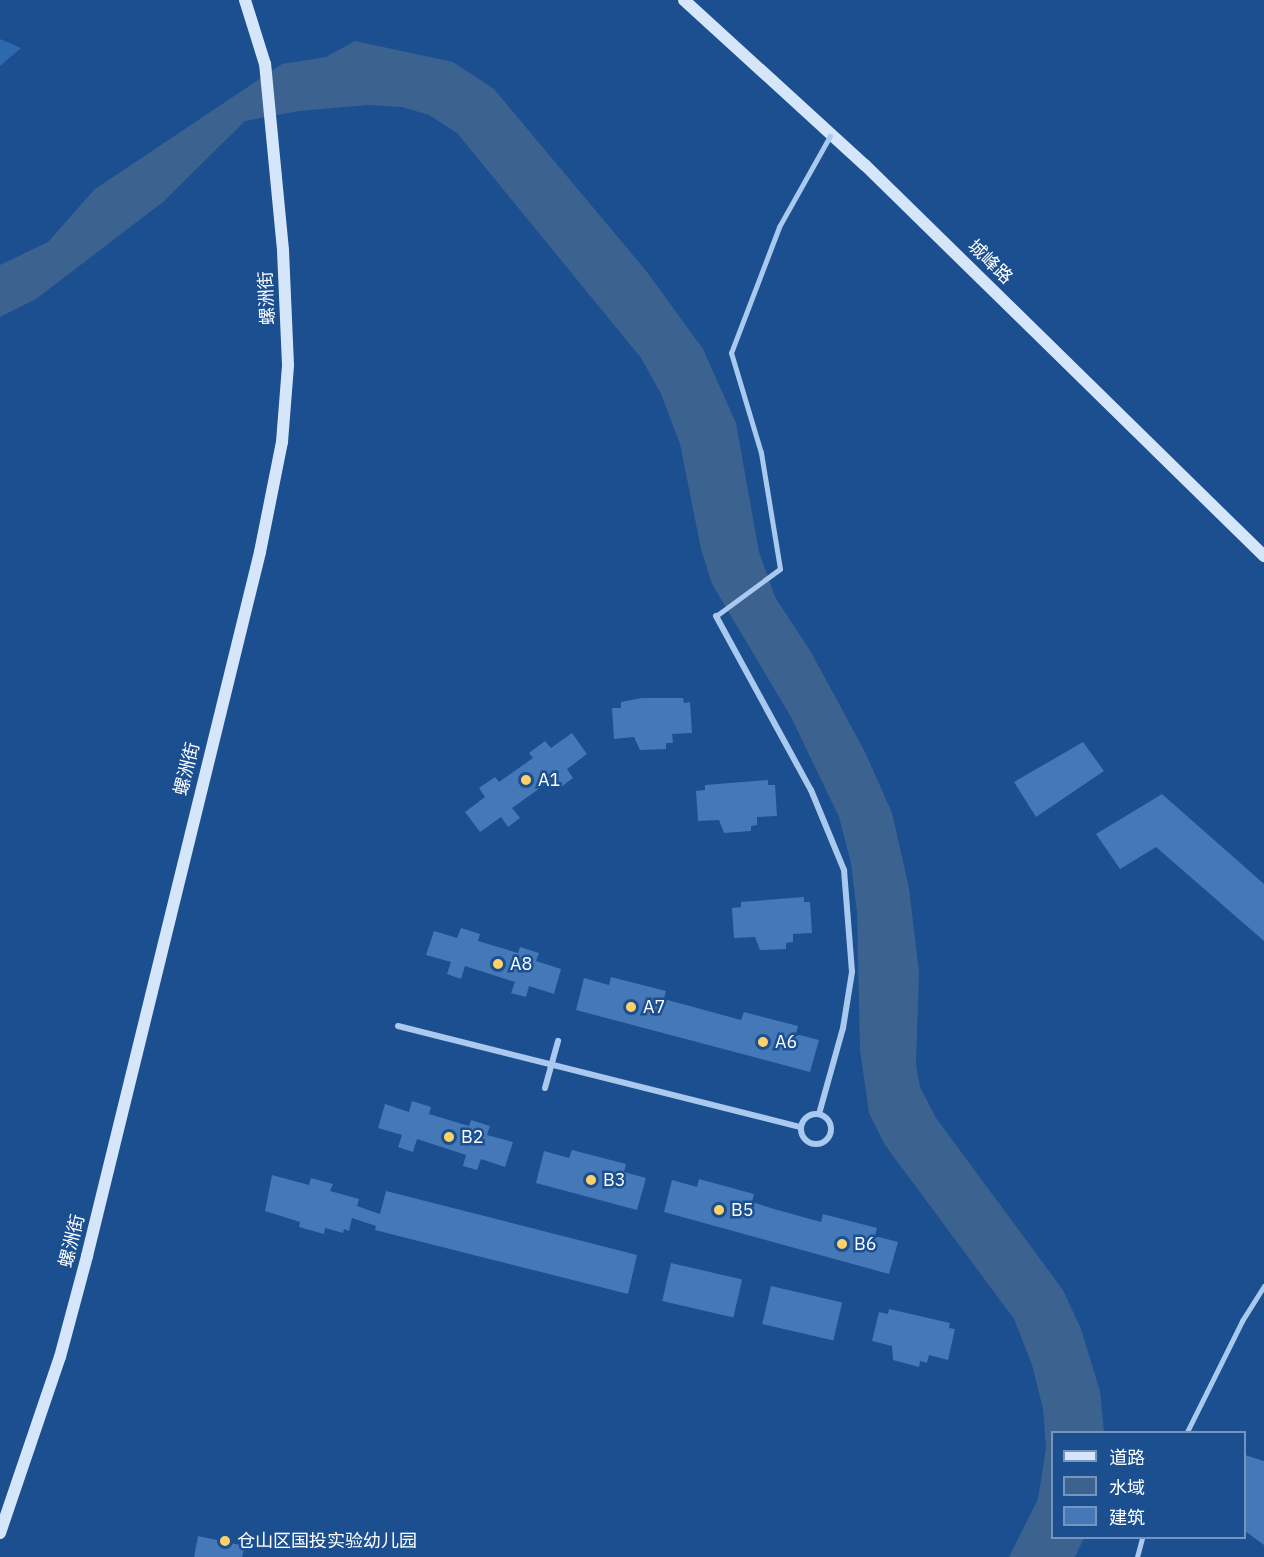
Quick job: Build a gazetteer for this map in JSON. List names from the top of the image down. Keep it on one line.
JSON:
{"streets":{"street":["城峰路","螺洲街"]},"places":["A1","A8","A7","A6","B2","B3","B5","B6","仓山区国投实验幼儿园"],"legend":["道路","水域","建筑"]}
